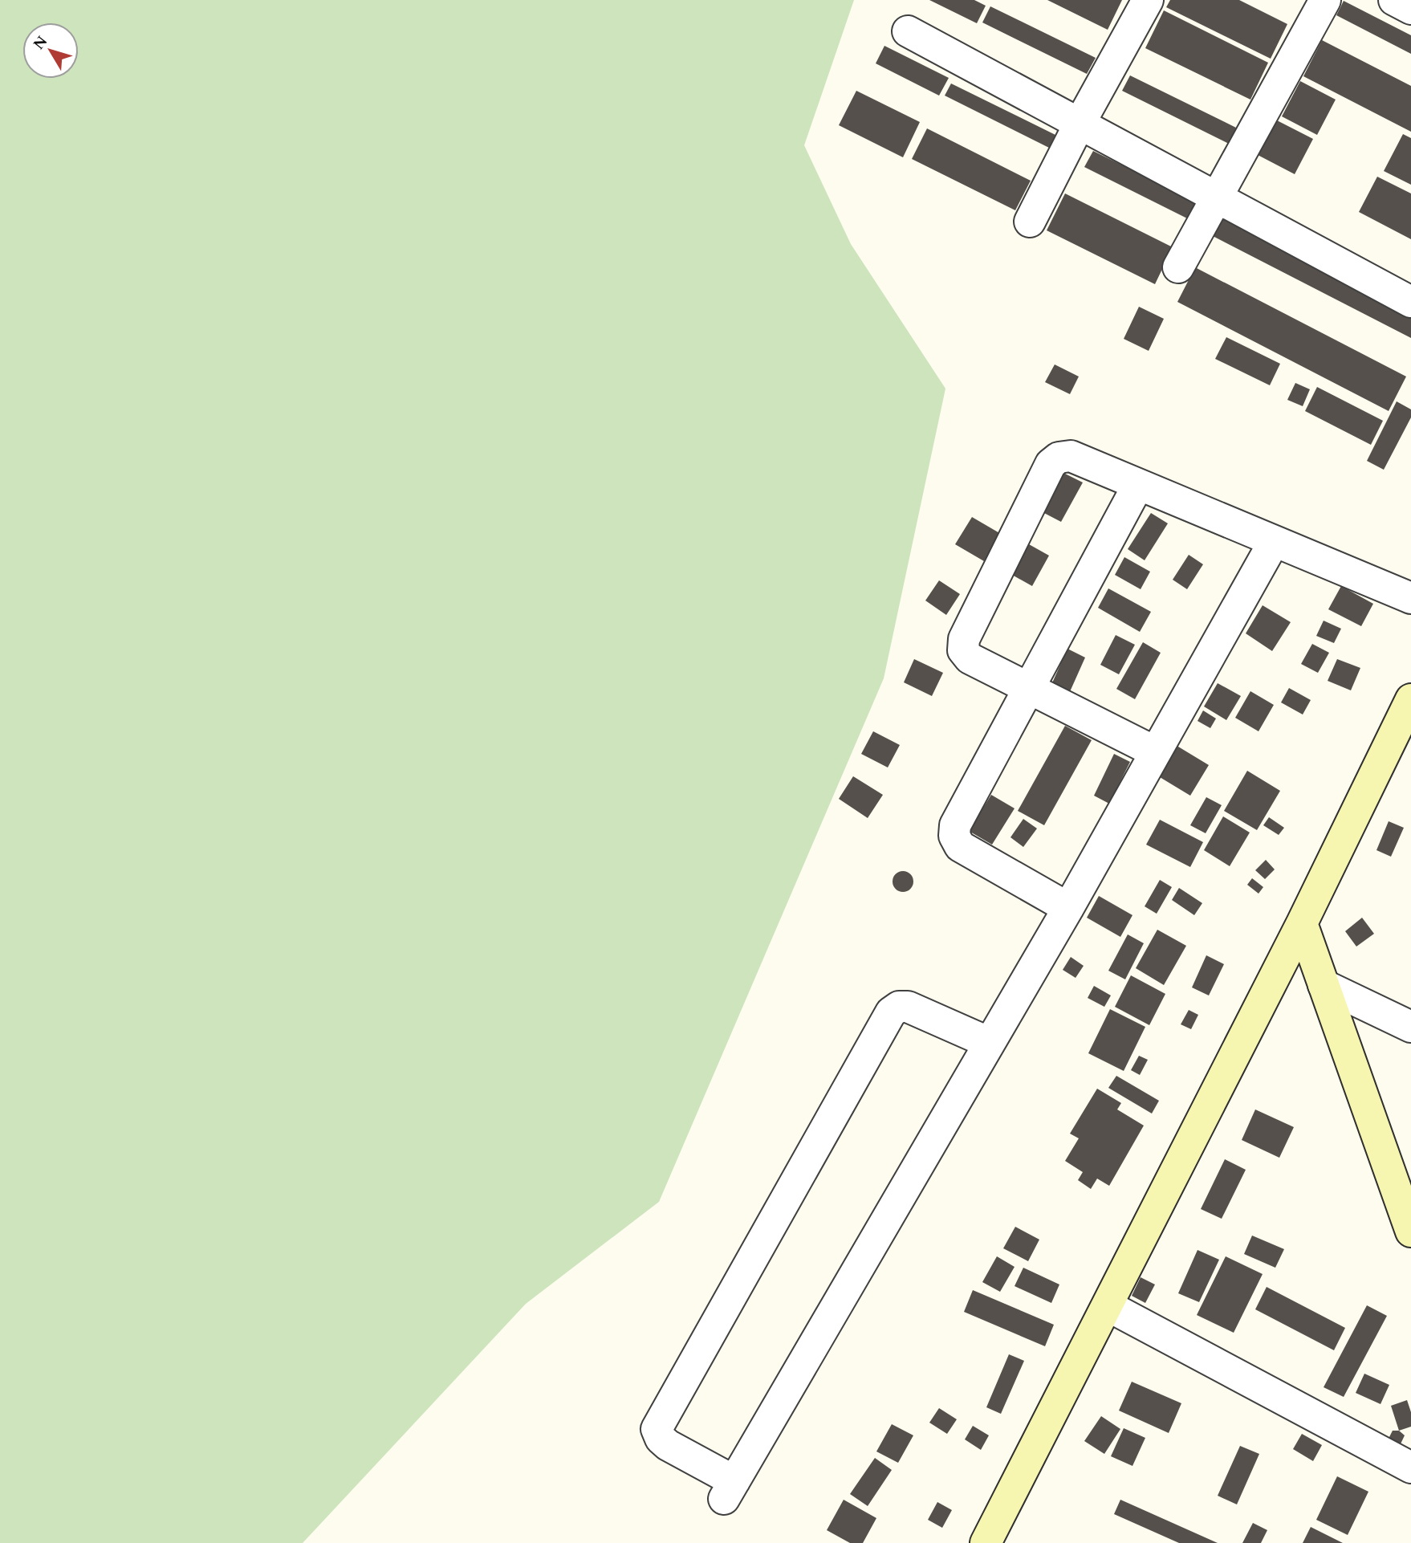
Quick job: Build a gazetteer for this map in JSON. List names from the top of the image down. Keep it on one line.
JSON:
{"north":"top left"}
